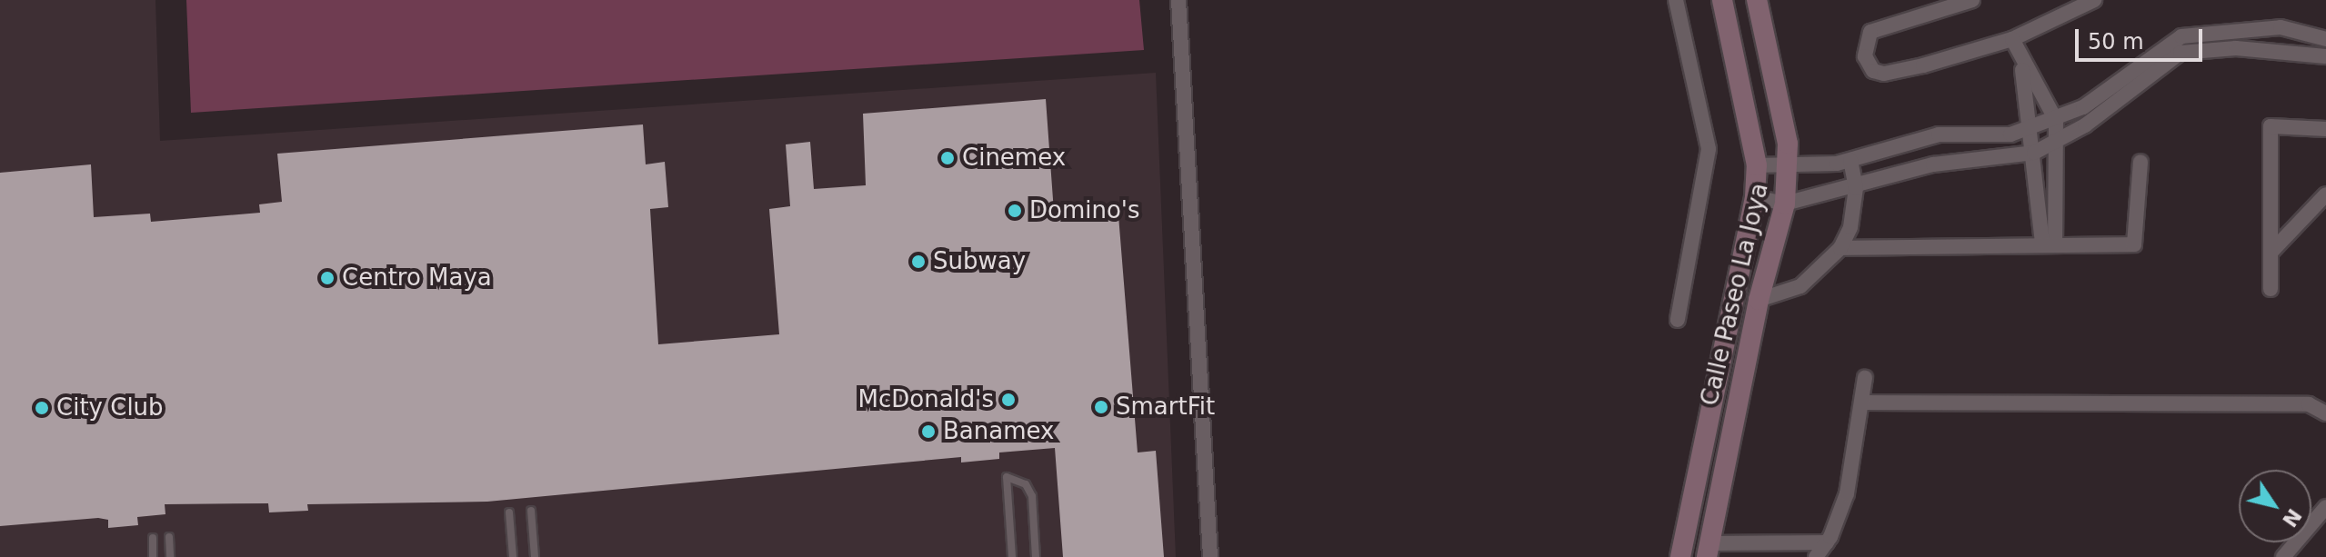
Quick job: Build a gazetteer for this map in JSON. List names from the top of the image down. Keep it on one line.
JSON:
{"streets":{"main road":["Calle Paseo La Joya"]},"places":["Cinemex","Domino's","Subway","Centro Maya","McDonald's","SmartFit","City Club","Banamex"],"scale_bar":"50 m","north":"bottom right"}
